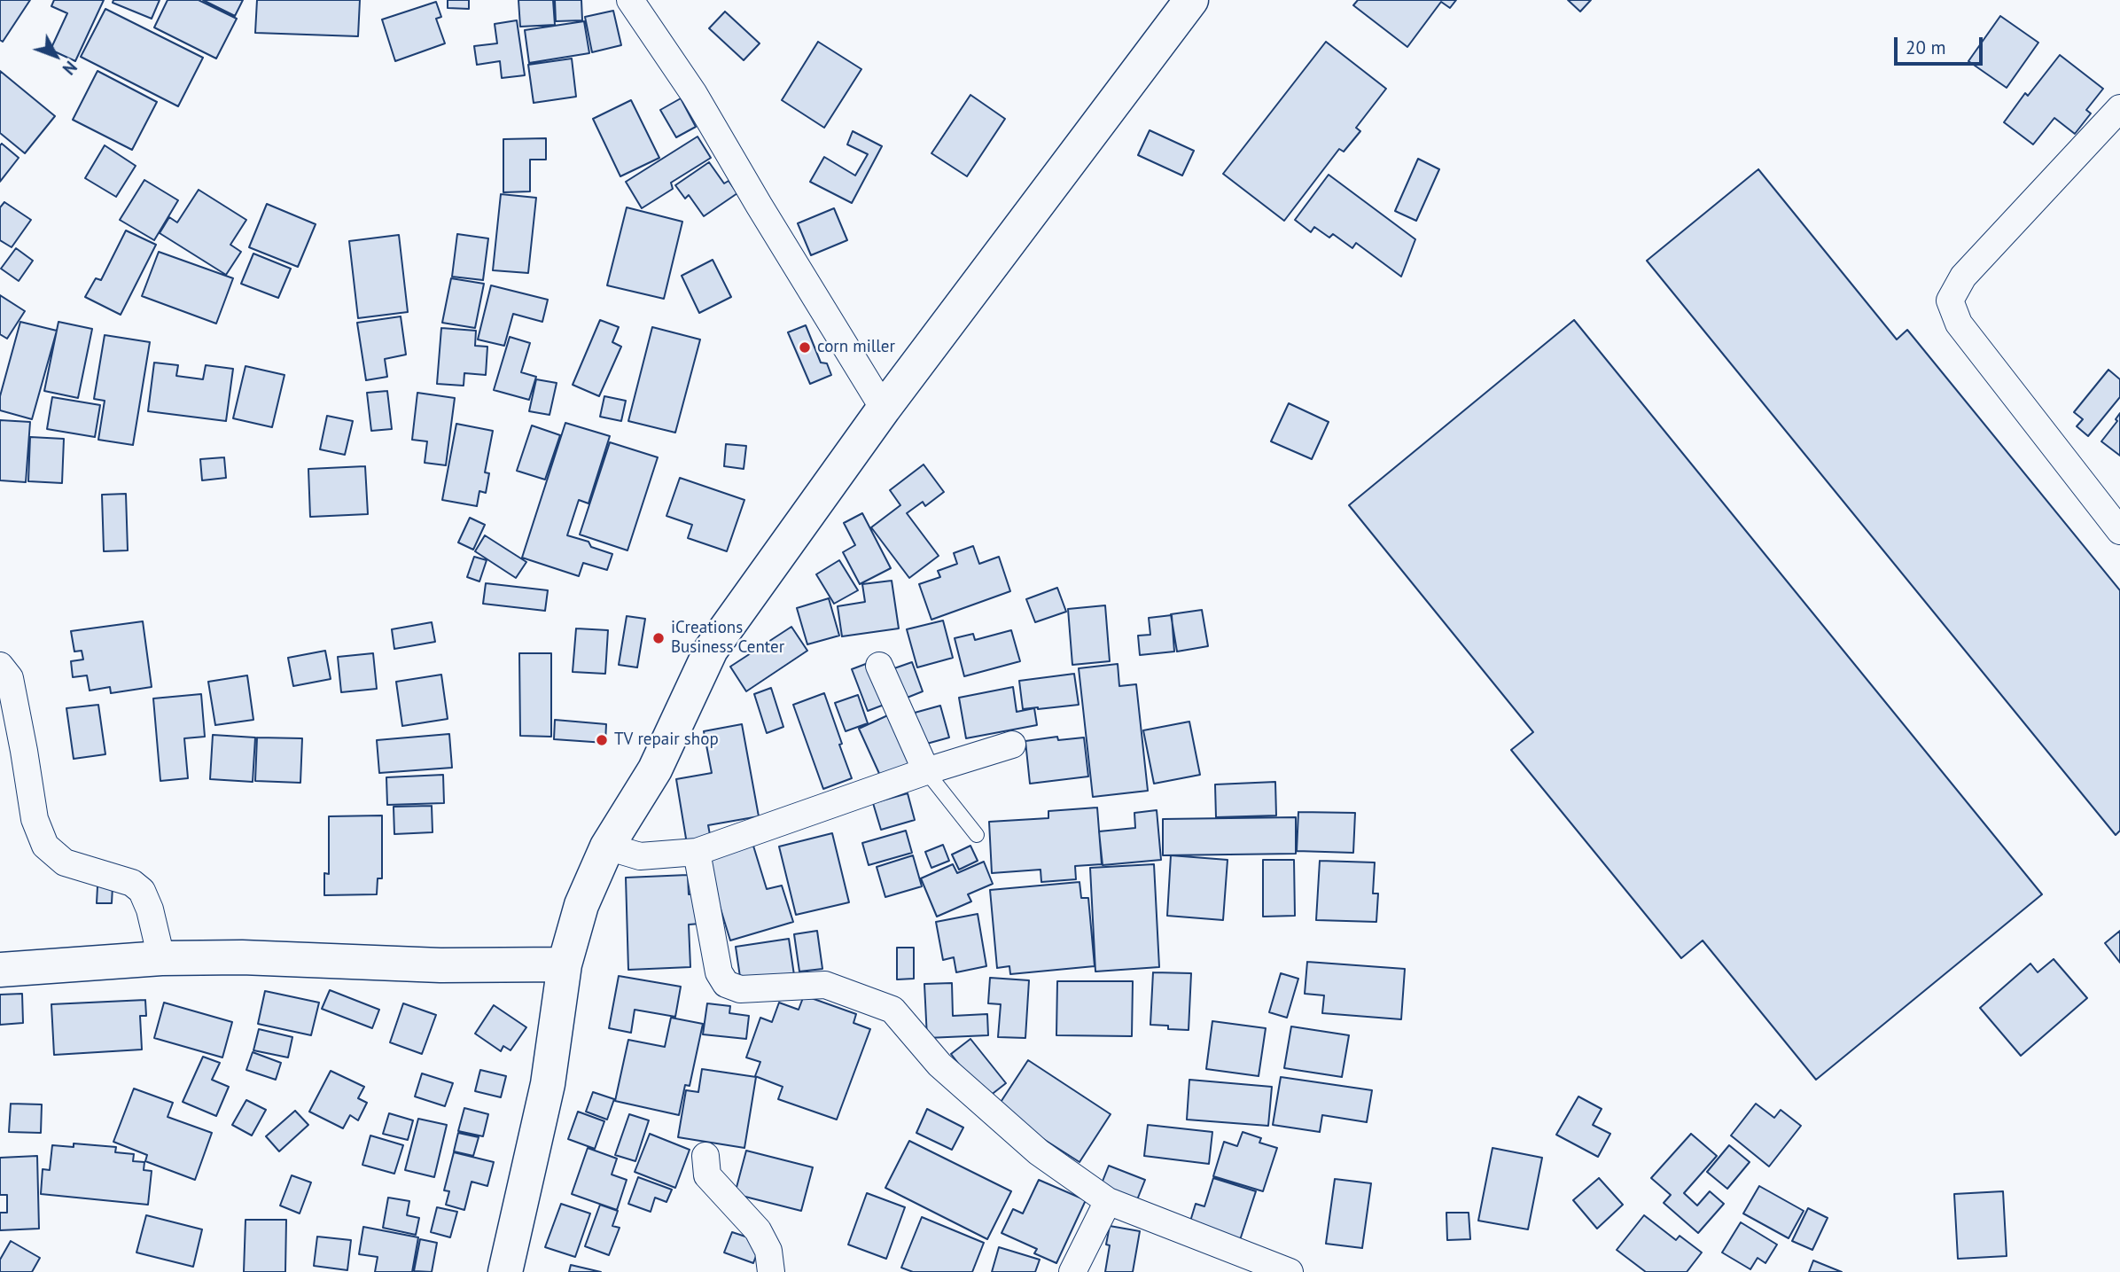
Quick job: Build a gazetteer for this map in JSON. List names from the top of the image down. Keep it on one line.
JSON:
{"places":["corn miller","iCreations Business Center","TV repair shop"],"scale_bar":"20 m","north":"bottom right"}
